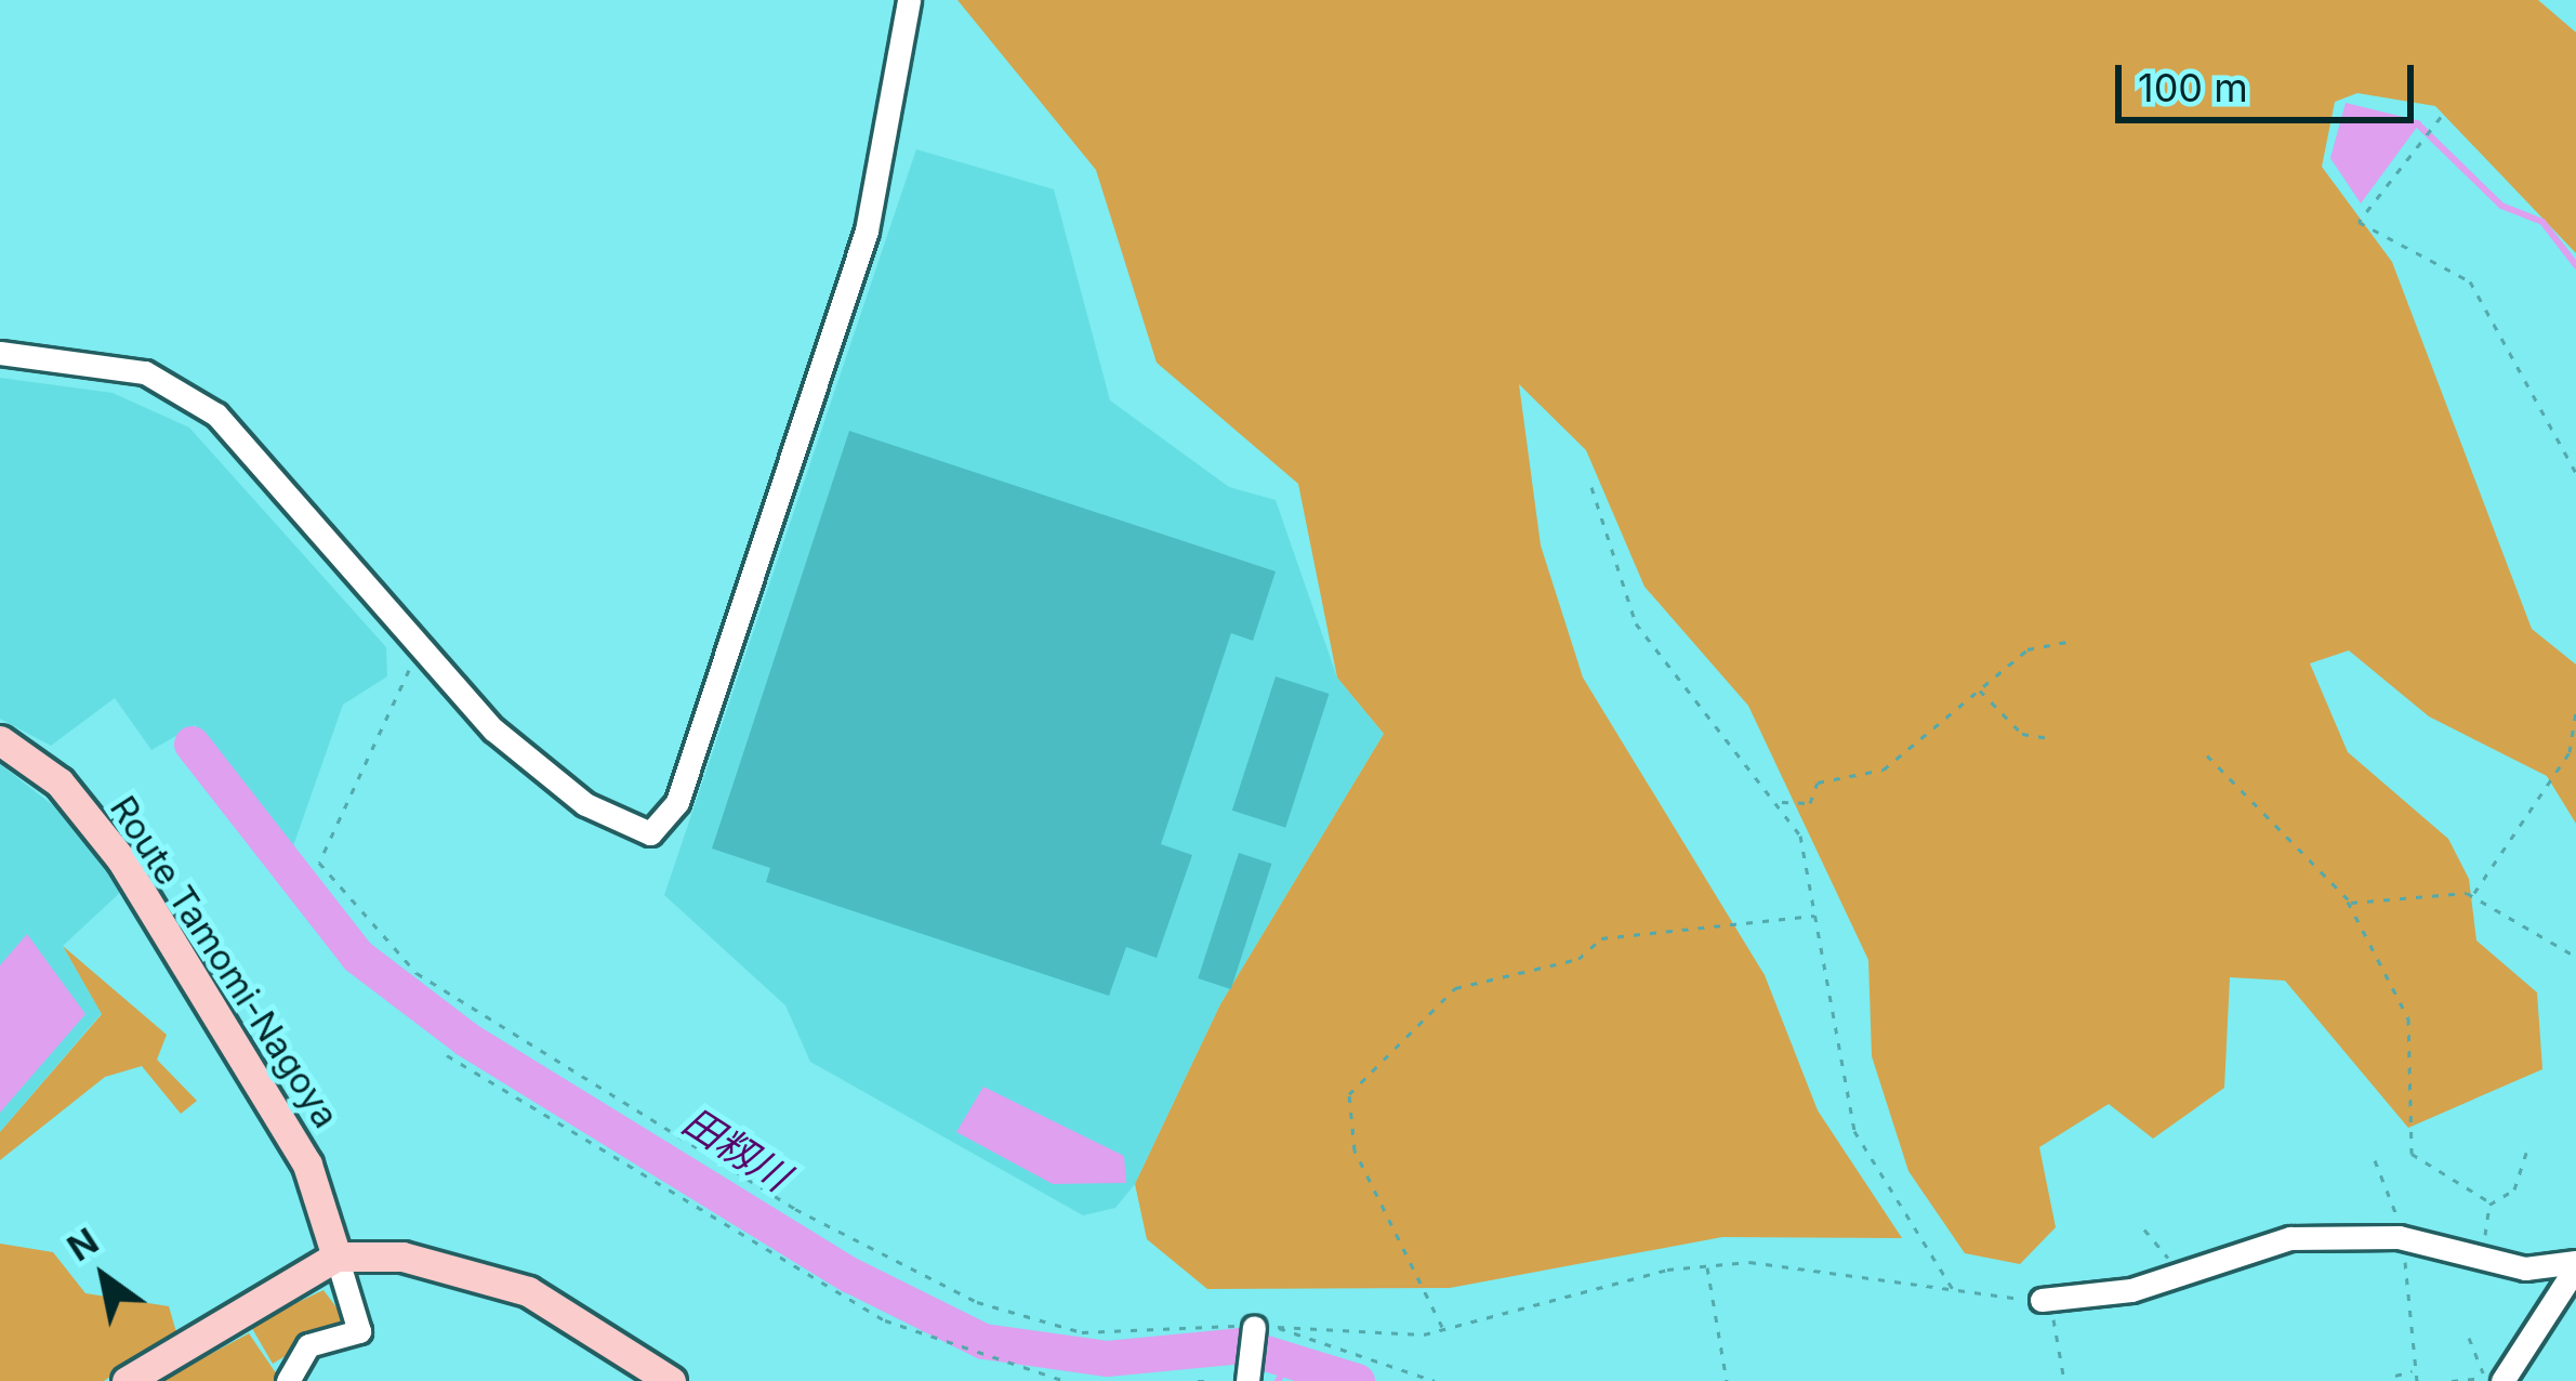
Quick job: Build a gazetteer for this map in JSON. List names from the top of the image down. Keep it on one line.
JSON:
{"streets":{"main road":["Route Tamomi-Nagoya"]},"water":["田籾川"],"scale_bar":"100 m","north":"top left"}
